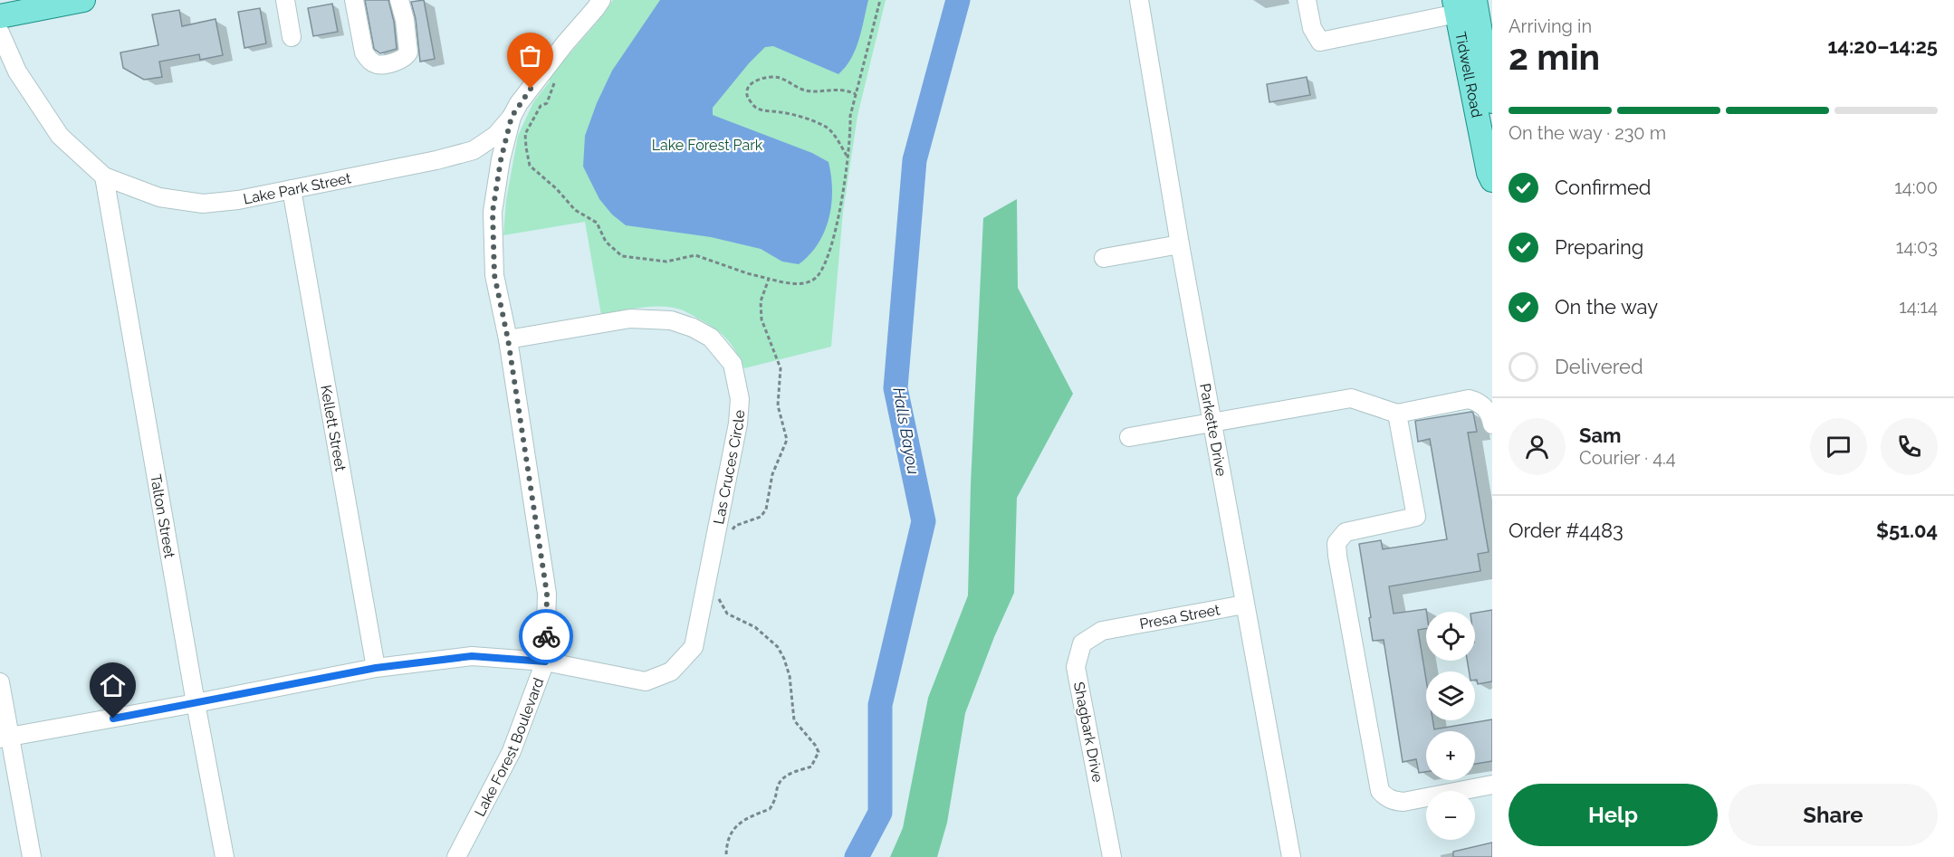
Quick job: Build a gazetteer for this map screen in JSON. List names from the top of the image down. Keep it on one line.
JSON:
{"streets":{"main road":["Tidwell Road"],"street":["Lake Park Street","Kellett Street","Parkette Drive","Las Cruces Circle","Talton Street","Presa Street","Shagbark Drive","Lake Forest Boulevard"]},"crossings":[["Lake Park Street","Kellett Street"],["Lake Park Street","Talton Street"],["Lake Park Street","Lake Forest Boulevard"],["Kellett Street","Las Cruces Circle"],["Parkette Drive","Presa Street"],["Las Cruces Circle","Talton Street"],["Las Cruces Circle","Lake Forest Boulevard"],["Presa Street","Shagbark Drive"]],"water":["Halls Bayou"],"parks":["Lake Forest Park"],"page":{"heading":["2 min","Arriving in","14:20–14:25"],"panel":["Sam","Courier · 4.4","Order #4483","$51.04"],"bar":"On the way · 230 m","list":[["Confirmed","14:00"],["Preparing","14:03"],["On the way","14:14"],"Delivered"],"map_buttons":["+","−"],"buttons":["Help","Share"]}}
